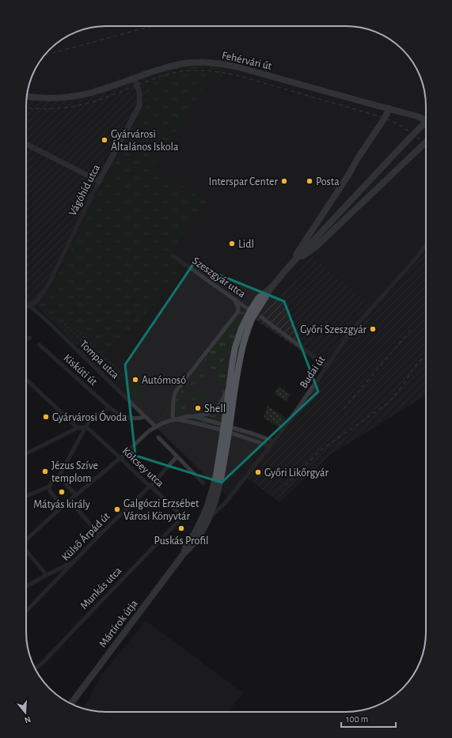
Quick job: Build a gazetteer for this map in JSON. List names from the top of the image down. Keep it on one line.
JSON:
{"streets":{"main road":["Fehérvári út","Mártírok útja"],"street":["Vágóhíd utca","Szeszgyár utca","Tompa utca","Kiskúti út","Budai út","Kölcsey utca","Külső Árpád út","Munkás utca"]},"crossings":[["Fehérvári út","Vágóhíd utca"],["Vágóhíd utca","Tompa utca"],["Tompa utca","Kiskúti út"],["Budai út","Mártírok útja"],["Kölcsey utca","Külső Árpád út"],["Kölcsey utca","Munkás utca"]],"places":["Gyárvárosi Általános Iskola","Interspar Center","Posta","Lidl","Győri Szeszgyár","Autómosó","Shell","Gyárvárosi Óvoda","Jézus Szíve templom","Győri Likőrgyár","Mátyás király","Galgóczi Erzsébet Városi Könyvtár","Puskás Profil"],"scale_bar":"100 m","north":"bottom"}
